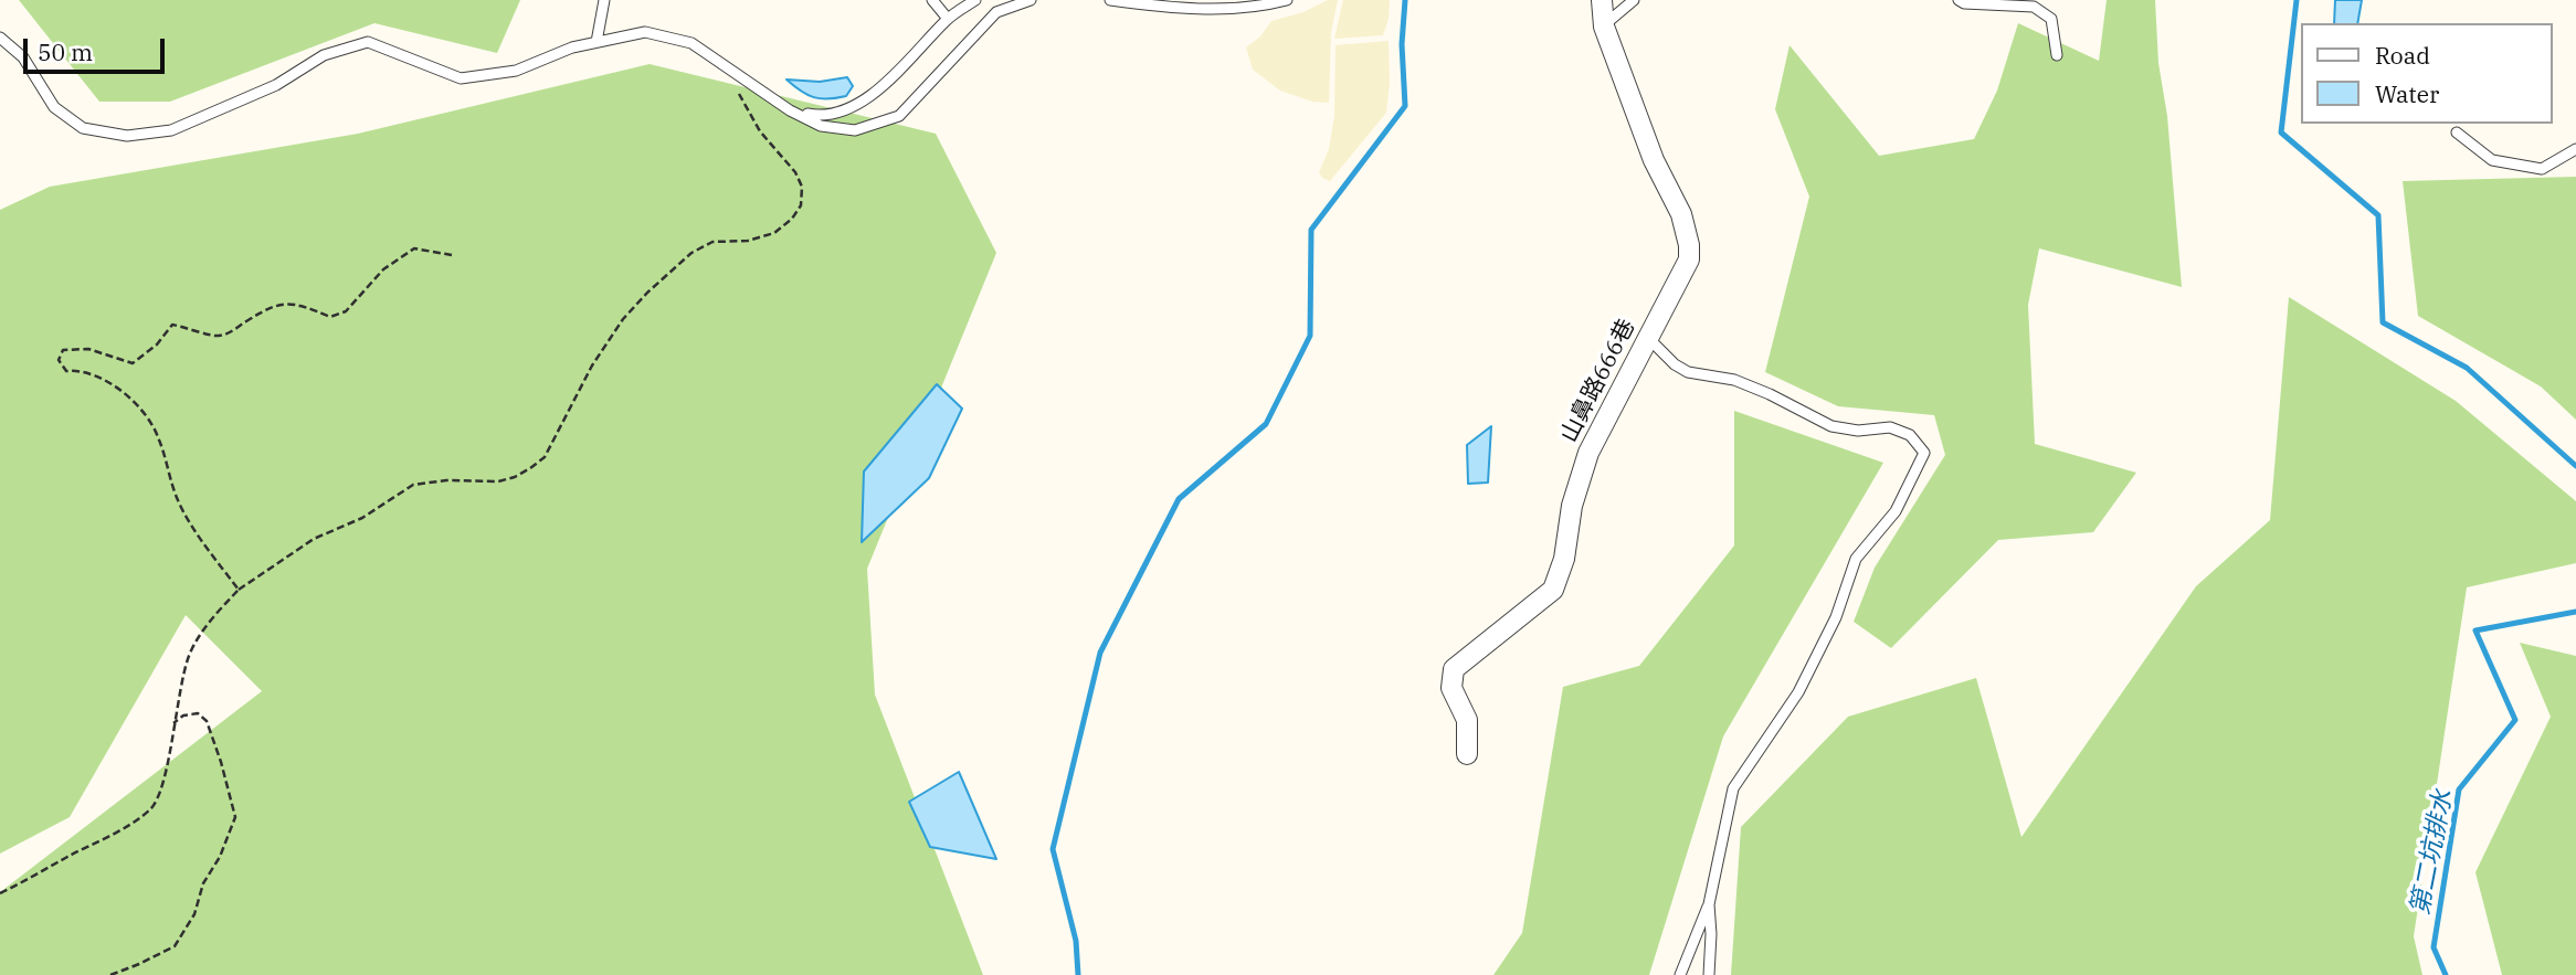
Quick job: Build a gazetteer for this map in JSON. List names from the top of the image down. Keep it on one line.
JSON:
{"streets":{"street":["山鼻路666巷"]},"water":["第二坑排水"],"legend":["Road","Water"],"scale_bar":"50 m"}
